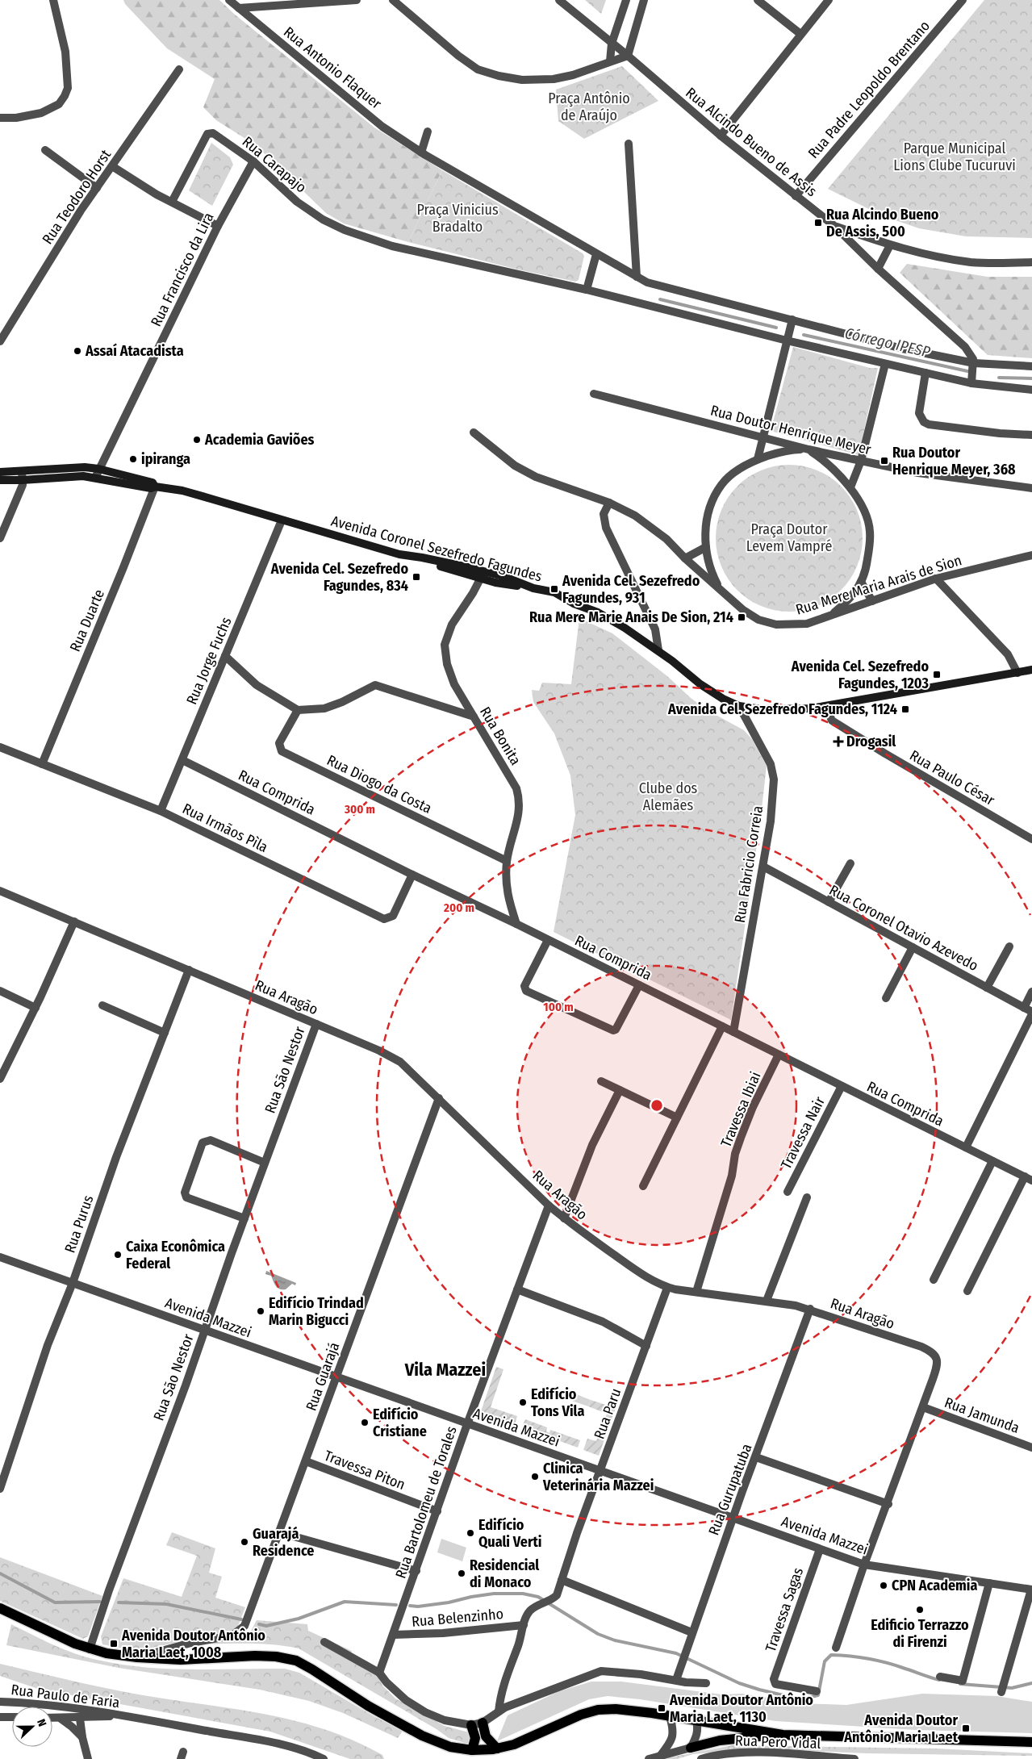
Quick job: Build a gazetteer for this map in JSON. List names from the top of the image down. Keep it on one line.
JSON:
{"streets":{"main road":["Avenida Coronel Sezefredo Fagundes"],"street":["Rua Antonio Flaquer","Rua Padre Leopoldo Brentano","Rua Alcindo Bueno de Assis","Rua Carapajo","Rua Teodoro Horst","Rua Francisco da Lira","Rua Doutor Henrique Meyer","Rua Mere Maria Arais de Sion","Rua Duarte","Rua Jorge Fuchs","Rua Bonita","Rua Paulo César","Rua Diogo da Costa","Rua Comprida","Rua Irmãos Pìla","Rua Fabricio Correia","Rua Coronel Otavio Azevedo","Rua Aragão","Rua São Nestor","Travessa Ibiai","Travessa Nair","Rua Purus","Avenida Mazzei","Rua Guarajá","Rua Paru","Rua Jamunda","Travessa Piton","Rua Gurupatuba","Rua Bartolomeu de Torales","Travessa Sagas","Rua Belenzinho","Rua Paulo de Faria","Rua Pero Vidal"]},"crossings":[["Rua Antonio Flaquer","Rua Alcindo Bueno de Assis"],["Rua Padre Leopoldo Brentano","Rua Alcindo Bueno de Assis"],["Rua Carapajo","Rua Francisco da Lira"],["Rua Francisco da Lira","Avenida Coronel Sezefredo Fagundes"],["Avenida Coronel Sezefredo Fagundes","Rua Duarte"],["Avenida Coronel Sezefredo Fagundes","Rua Jorge Fuchs"],["Avenida Coronel Sezefredo Fagundes","Rua Bonita"],["Avenida Coronel Sezefredo Fagundes","Rua Paulo César"],["Avenida Coronel Sezefredo Fagundes","Rua Fabricio Correia"],["Rua Duarte","Rua Irmãos Pìla"],["Rua Jorge Fuchs","Rua Comprida"],["Rua Jorge Fuchs","Rua Irmãos Pìla"],["Rua Bonita","Rua Diogo da Costa"],["Rua Bonita","Rua Comprida"],["Rua Comprida","Rua Irmãos Pìla"],["Rua Comprida","Rua Fabricio Correia"],["Rua Comprida","Travessa Ibiai"],["Rua Comprida","Travessa Nair"],["Rua Fabricio Correia","Rua Coronel Otavio Azevedo"],["Rua Aragão","Rua São Nestor"],["Rua Aragão","Travessa Ibiai"],["Rua Aragão","Rua Purus"],["Rua Aragão","Avenida Mazzei"],["Rua Aragão","Rua Guarajá"],["Rua Aragão","Rua Paru"],["Rua Aragão","Rua Jamunda"],["Rua Aragão","Rua Gurupatuba"],["Rua Aragão","Rua Bartolomeu de Torales"],["Rua São Nestor","Avenida Mazzei"],["Rua Purus","Avenida Mazzei"],["Avenida Mazzei","Rua Guarajá"],["Avenida Mazzei","Rua Paru"],["Avenida Mazzei","Rua Gurupatuba"],["Avenida Mazzei","Rua Bartolomeu de Torales"],["Avenida Mazzei","Travessa Sagas"],["Rua Guarajá","Travessa Piton"],["Rua Paru","Rua Belenzinho"],["Travessa Piton","Rua Bartolomeu de Torales"],["Rua Bartolomeu de Torales","Rua Belenzinho"]],"districts":["Vila Mazzei"],"water":["Córrego IPESP"],"parks":["Praça Antônio de Araújo","Parque Municipal Lions Clube Tucuruvi","Praça Vinicius Bradalto","Praça Doutor Levem Vampré","Clube dos Alemães"],"places":{"transit":["Rua Alcindo Bueno De Assis, 500","Rua Doutor Henrique Meyer, 368","Avenida Cel. Sezefredo Fagundes, 834","Avenida Cel. Sezefredo Fagundes, 931","Rua Mere Marie Anais De Sion, 214","Avenida Cel. Sezefredo Fagundes, 1203","Avenida Cel. Sezefredo Fagundes, 1124","Avenida Doutor Antônio Maria Laet, 1008","Avenida Doutor Antônio Maria Laet, 1130","Avenida Doutor Antônio Maria Laet"],"other":["Assaí Atacadista","Academia Gaviões","ipiranga","Caixa Econômica Federal","Edifício Trindad Marin Bigucci","Edifício Tons Vila","Edifício Cristiane","Clinica Veterinária Mazzei","Edifício Quali Verti","Guarajá Residence","Residencial di Monaco","CPN Academia","Edificio Terrazzo di Firenzi"],"health":["Drogasil"]},"north":"right","rings":["300 m","200 m","100 m"]}
